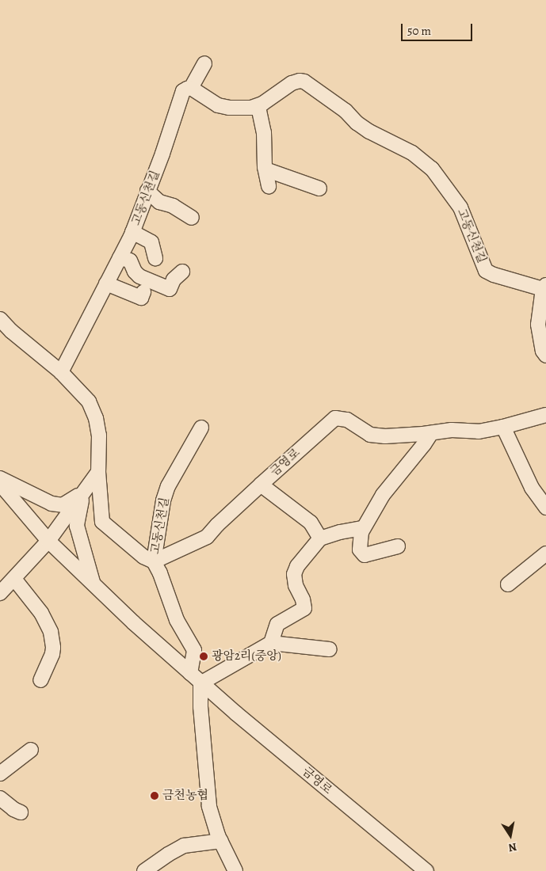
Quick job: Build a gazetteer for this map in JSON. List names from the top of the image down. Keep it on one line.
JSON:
{"streets":{"street":["고동신천길","금영로"]},"crossings":[["고동신천길","금영로"]],"places":["광암2리(중앙)","금천농협"],"scale_bar":"50 m","north":"bottom"}
